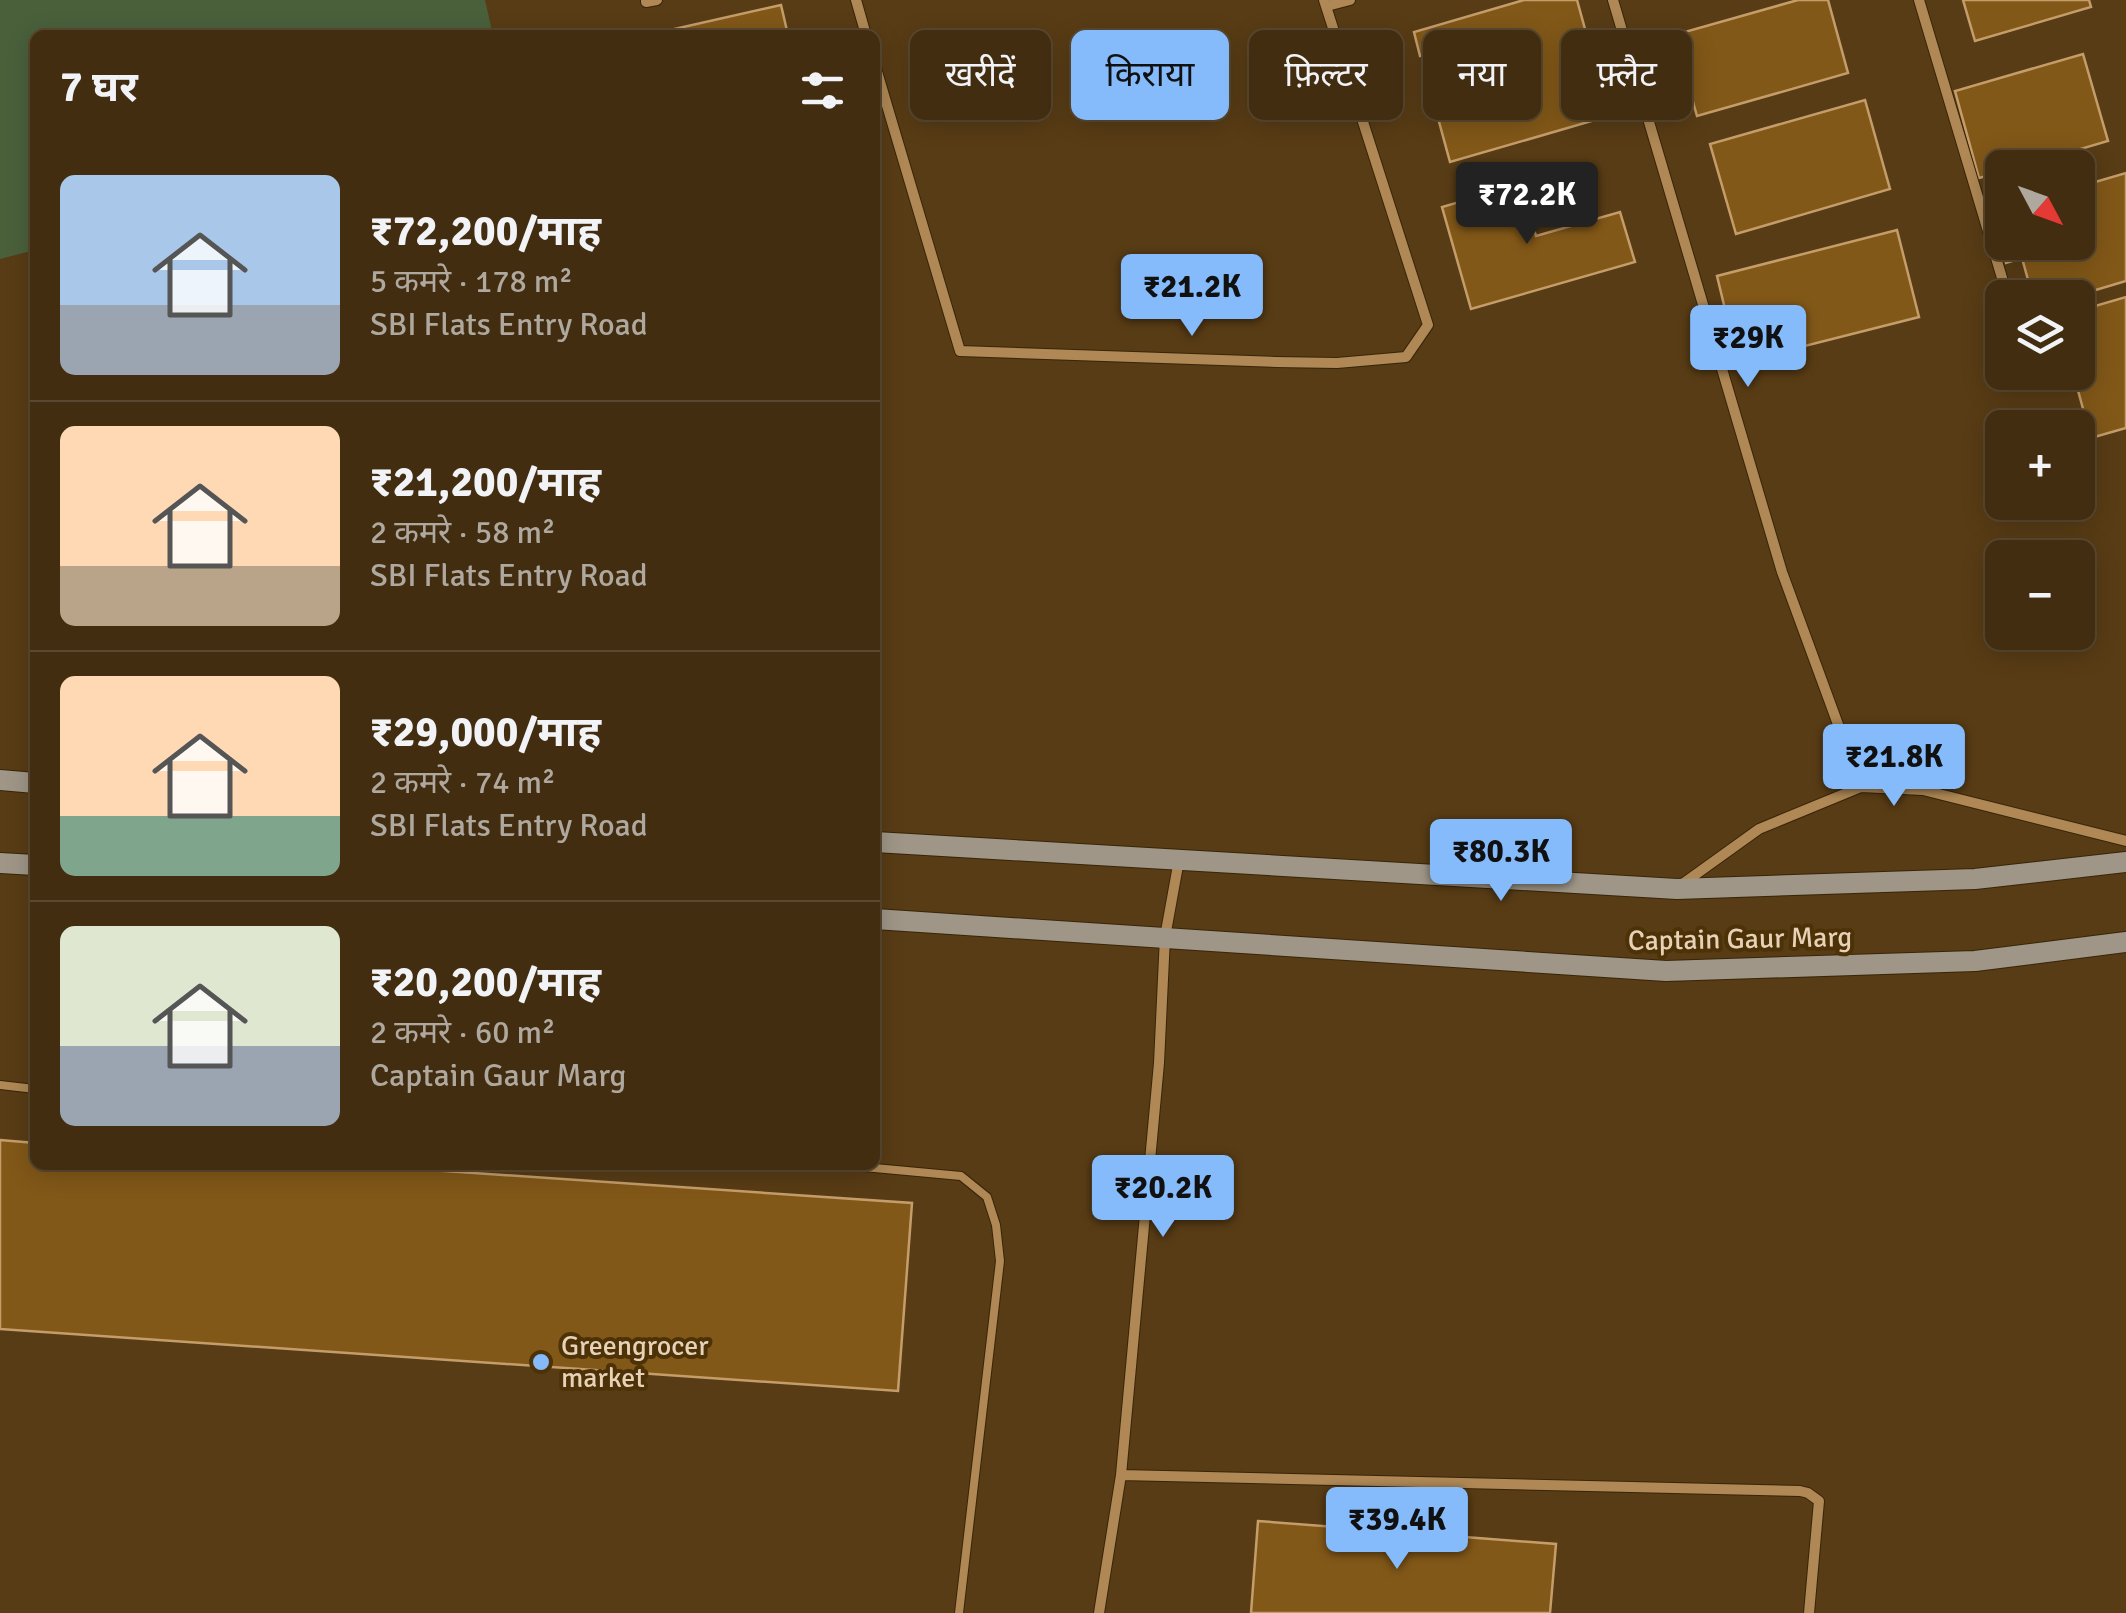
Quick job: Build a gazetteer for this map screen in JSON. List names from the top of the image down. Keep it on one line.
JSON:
{"streets":{"main road":["Captain Gaur Marg"]},"places":["Greengrocer market"],"north":"bottom right","page":{"chip":["खरीदें","किराया","फ़िल्टर","नया","फ़्लैट"],"heading":"7 घर","map_buttons":["+","−"],"list":[{"name":"₹72,200/माह","note":"5 कमरे · 178 m² · SBI Flats Entry Road"},{"name":"₹21,200/माह","note":"2 कमरे · 58 m² · SBI Flats Entry Road"},{"name":"₹29,000/माह","note":"2 कमरे · 74 m² · SBI Flats Entry Road"},{"name":"₹20,200/माह","note":"2 कमरे · 60 m² · Captain Gaur Marg"}],"price":["₹72.2K","₹21.2K","₹29K","₹21.8K","₹80.3K","₹20.2K","₹39.4K"]}}
